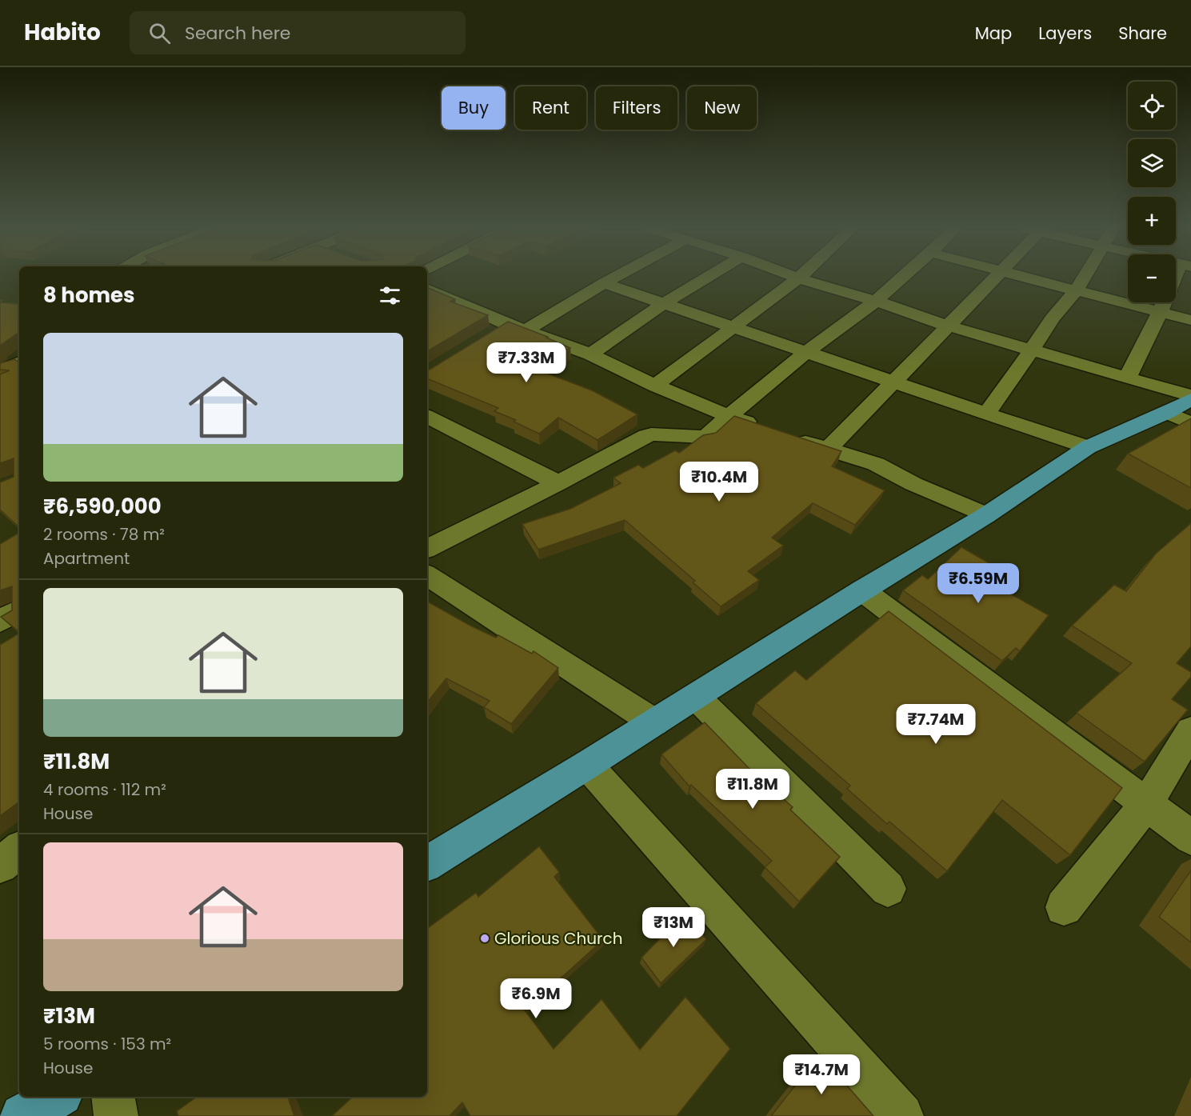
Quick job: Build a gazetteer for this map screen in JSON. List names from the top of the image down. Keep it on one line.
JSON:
{"places":["Glorious Church"],"page":{"header":"Habito","search":"Search here","nav":["Map","Layers","Share"],"map_buttons":["+","−"],"chip":["Buy","Rent","Filters","New"],"heading":"8 homes","list":[{"name":"₹6,590,000","note":"2 rooms · 78 m² · Apartment"},{"name":"₹11.8M","note":"4 rooms · 112 m² · House"},{"name":"₹13M","note":"5 rooms · 153 m² · House"}],"price":["₹7.33M","₹10.4M","₹6.59M","₹7.74M","₹11.8M","₹13M","₹6.9M","₹14.7M"]}}
